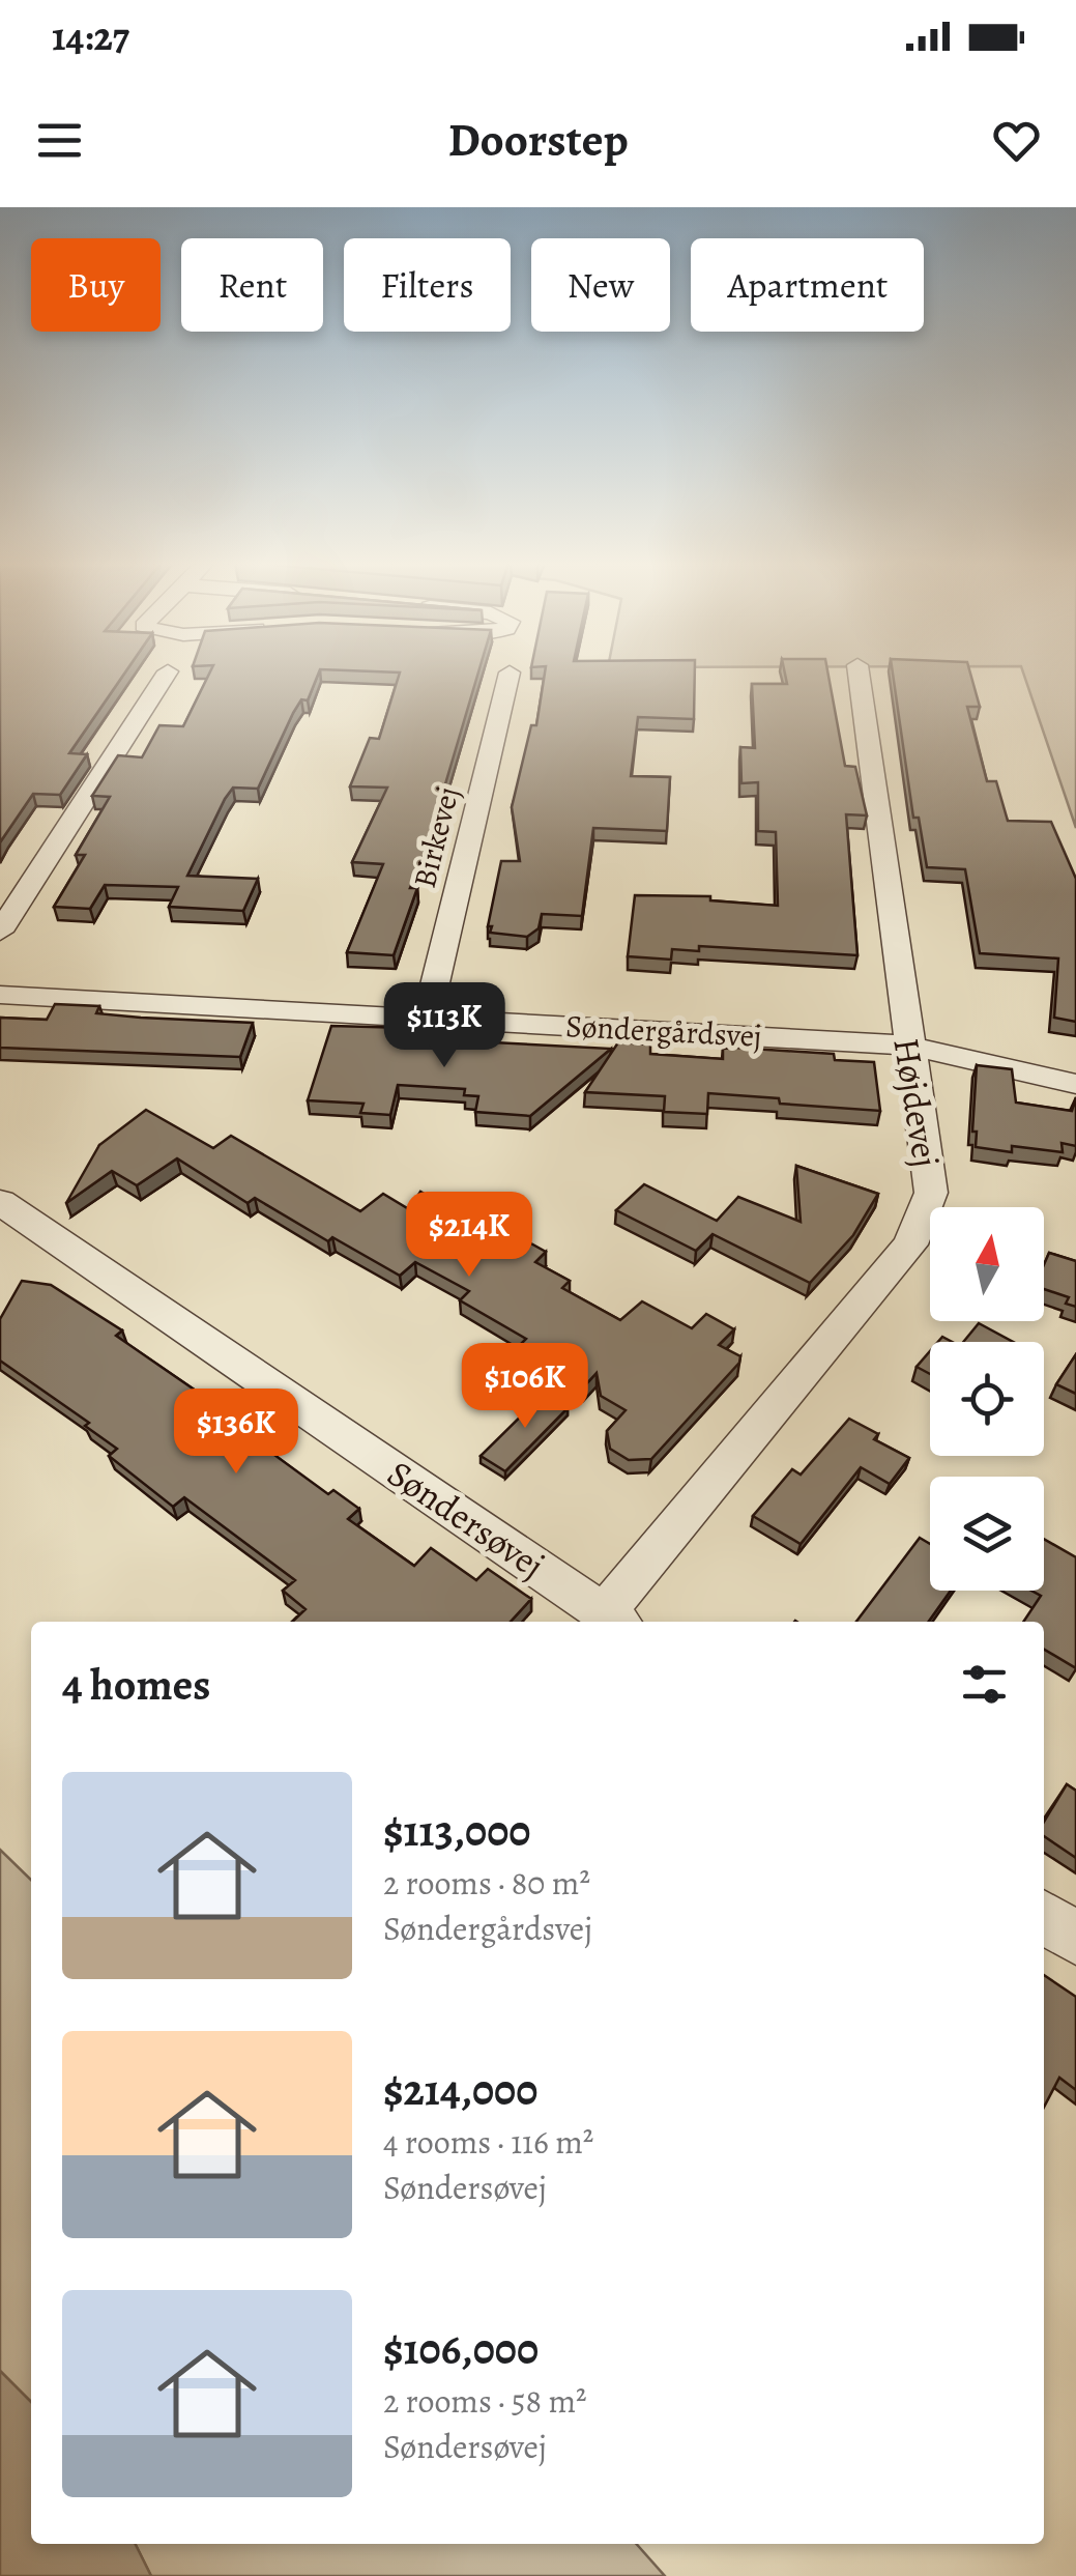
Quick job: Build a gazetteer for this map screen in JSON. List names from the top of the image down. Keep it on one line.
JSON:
{"streets":{"street":["Birkevej","Søndergårdsvej","Højdevej","Søndersøvej"]},"crossings":[["Birkevej","Søndergårdsvej"],["Søndergårdsvej","Højdevej"],["Højdevej","Søndersøvej"]],"north":"top","page":{"status":"14:27","header":"Doorstep","chip":["Buy","Rent","Filters","New","Apartment"],"price":["$113K","$214K","$106K","$136K"],"heading":"4 homes","list":[{"name":"$113,000","note":"2 rooms · 80 m² · Søndergårdsvej"},{"name":"$214,000","note":"4 rooms · 116 m² · Søndersøvej"},{"name":"$106,000","note":"2 rooms · 58 m² · Søndersøvej"}]}}
